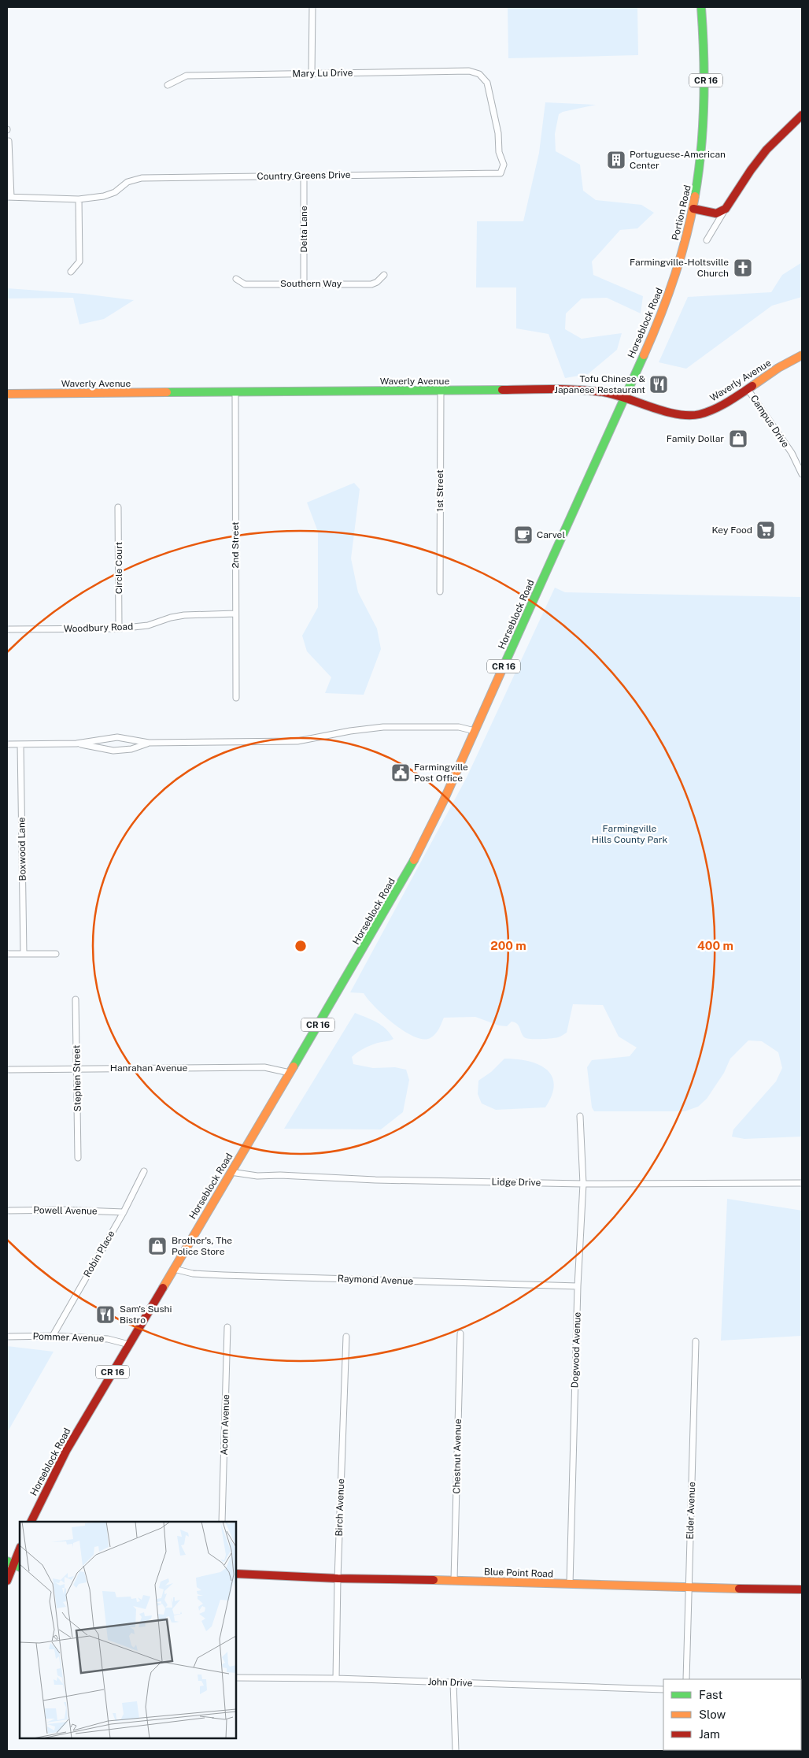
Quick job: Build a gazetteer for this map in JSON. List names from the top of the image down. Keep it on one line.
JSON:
{"streets":{"main road":["CR 16","Portion Road","Horseblock Road","Waverly Avenue","Blue Point Road"],"street":["Mary Lu Drive","Country Greens Drive","Delta Lane","Southern Way","Campus Drive","1st Street","2nd Street","Circle Court","Woodbury Road","Boxwood Lane","Hanrahan Avenue","Stephen Street","Lidge Drive","Powell Avenue","Robin Place","Raymond Avenue","Pommer Avenue","Dogwood Avenue","Acorn Avenue","Chestnut Avenue","Birch Avenue","Elder Avenue","John Drive"]},"crossings":[["Mary Lu Drive","Country Greens Drive"],["Country Greens Drive","Delta Lane"],["Portion Road","Horseblock Road"],["Delta Lane","Southern Way"],["Horseblock Road","Waverly Avenue"],["Horseblock Road","Hanrahan Avenue"],["Horseblock Road","Lidge Drive"],["Horseblock Road","Raymond Avenue"],["Horseblock Road","Pommer Avenue"],["Waverly Avenue","Campus Drive"],["Waverly Avenue","1st Street"],["Waverly Avenue","2nd Street"],["2nd Street","Woodbury Road"],["Circle Court","Woodbury Road"],["Hanrahan Avenue","Stephen Street"],["Lidge Drive","Dogwood Avenue"],["Powell Avenue","Robin Place"],["Robin Place","Pommer Avenue"],["Raymond Avenue","Dogwood Avenue"],["Dogwood Avenue","Blue Point Road"],["Chestnut Avenue","Blue Point Road"],["Birch Avenue","Blue Point Road"],["Birch Avenue","John Drive"],["Elder Avenue","Blue Point Road"]],"parks":["Farmingville Hills County Park"],"places":{"building":["Portuguese-American Center"],"church":["Farmingville-Holtsville Church"],"restaurant":["Tofu Chinese & Japanese Restaurant","Sam's Sushi Bistro"],"shop":["Family Dollar","Brother's, The Police Store"],"supermarket":["Key Food"],"cafe":["Carvel"],"public building":["Farmingville Post Office"]},"legend":["Fast","Slow","Jam"],"rings":["200 m","400 m"]}
